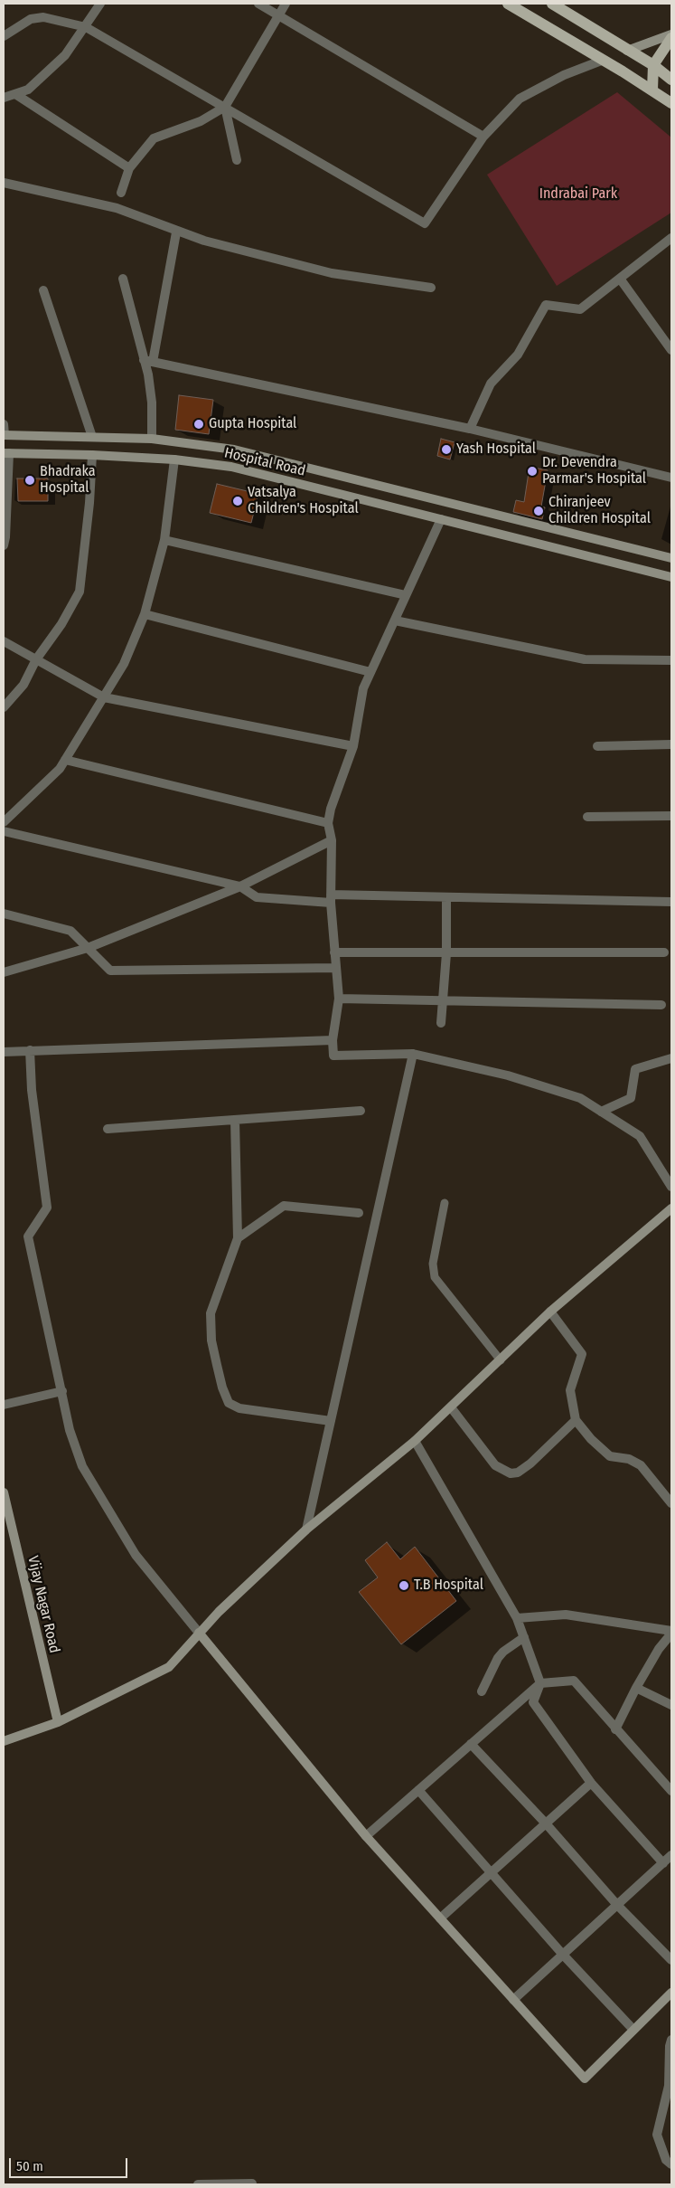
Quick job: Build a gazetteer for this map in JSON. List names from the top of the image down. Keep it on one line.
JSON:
{"streets":{"street":["Hospital Road","Vijay Nagar Road"]},"parks":["Indrabai Park"],"places":["Gupta Hospital","Yash Hospital","Dr. Devendra Parmar's Hospital","Bhadraka Hospital","Vatsalya Children's Hospital","Chiranjeev Children Hospital","T.B Hospital"],"scale_bar":"50 m"}
